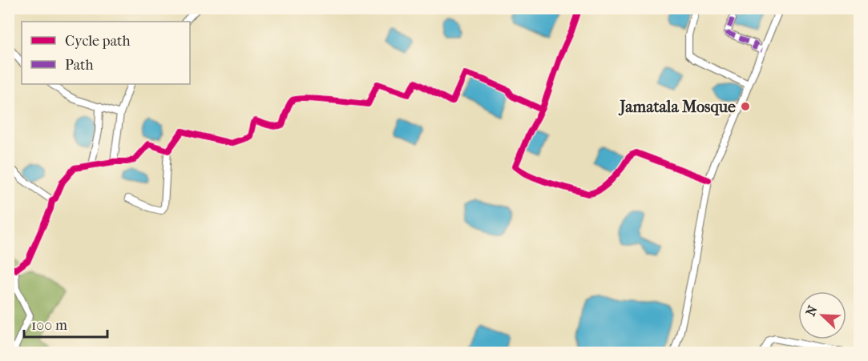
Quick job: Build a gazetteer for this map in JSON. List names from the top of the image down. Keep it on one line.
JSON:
{"places":["Jamatala Mosque"],"legend":["Cycle path","Path"],"scale_bar":"100 m","north":"top left"}
